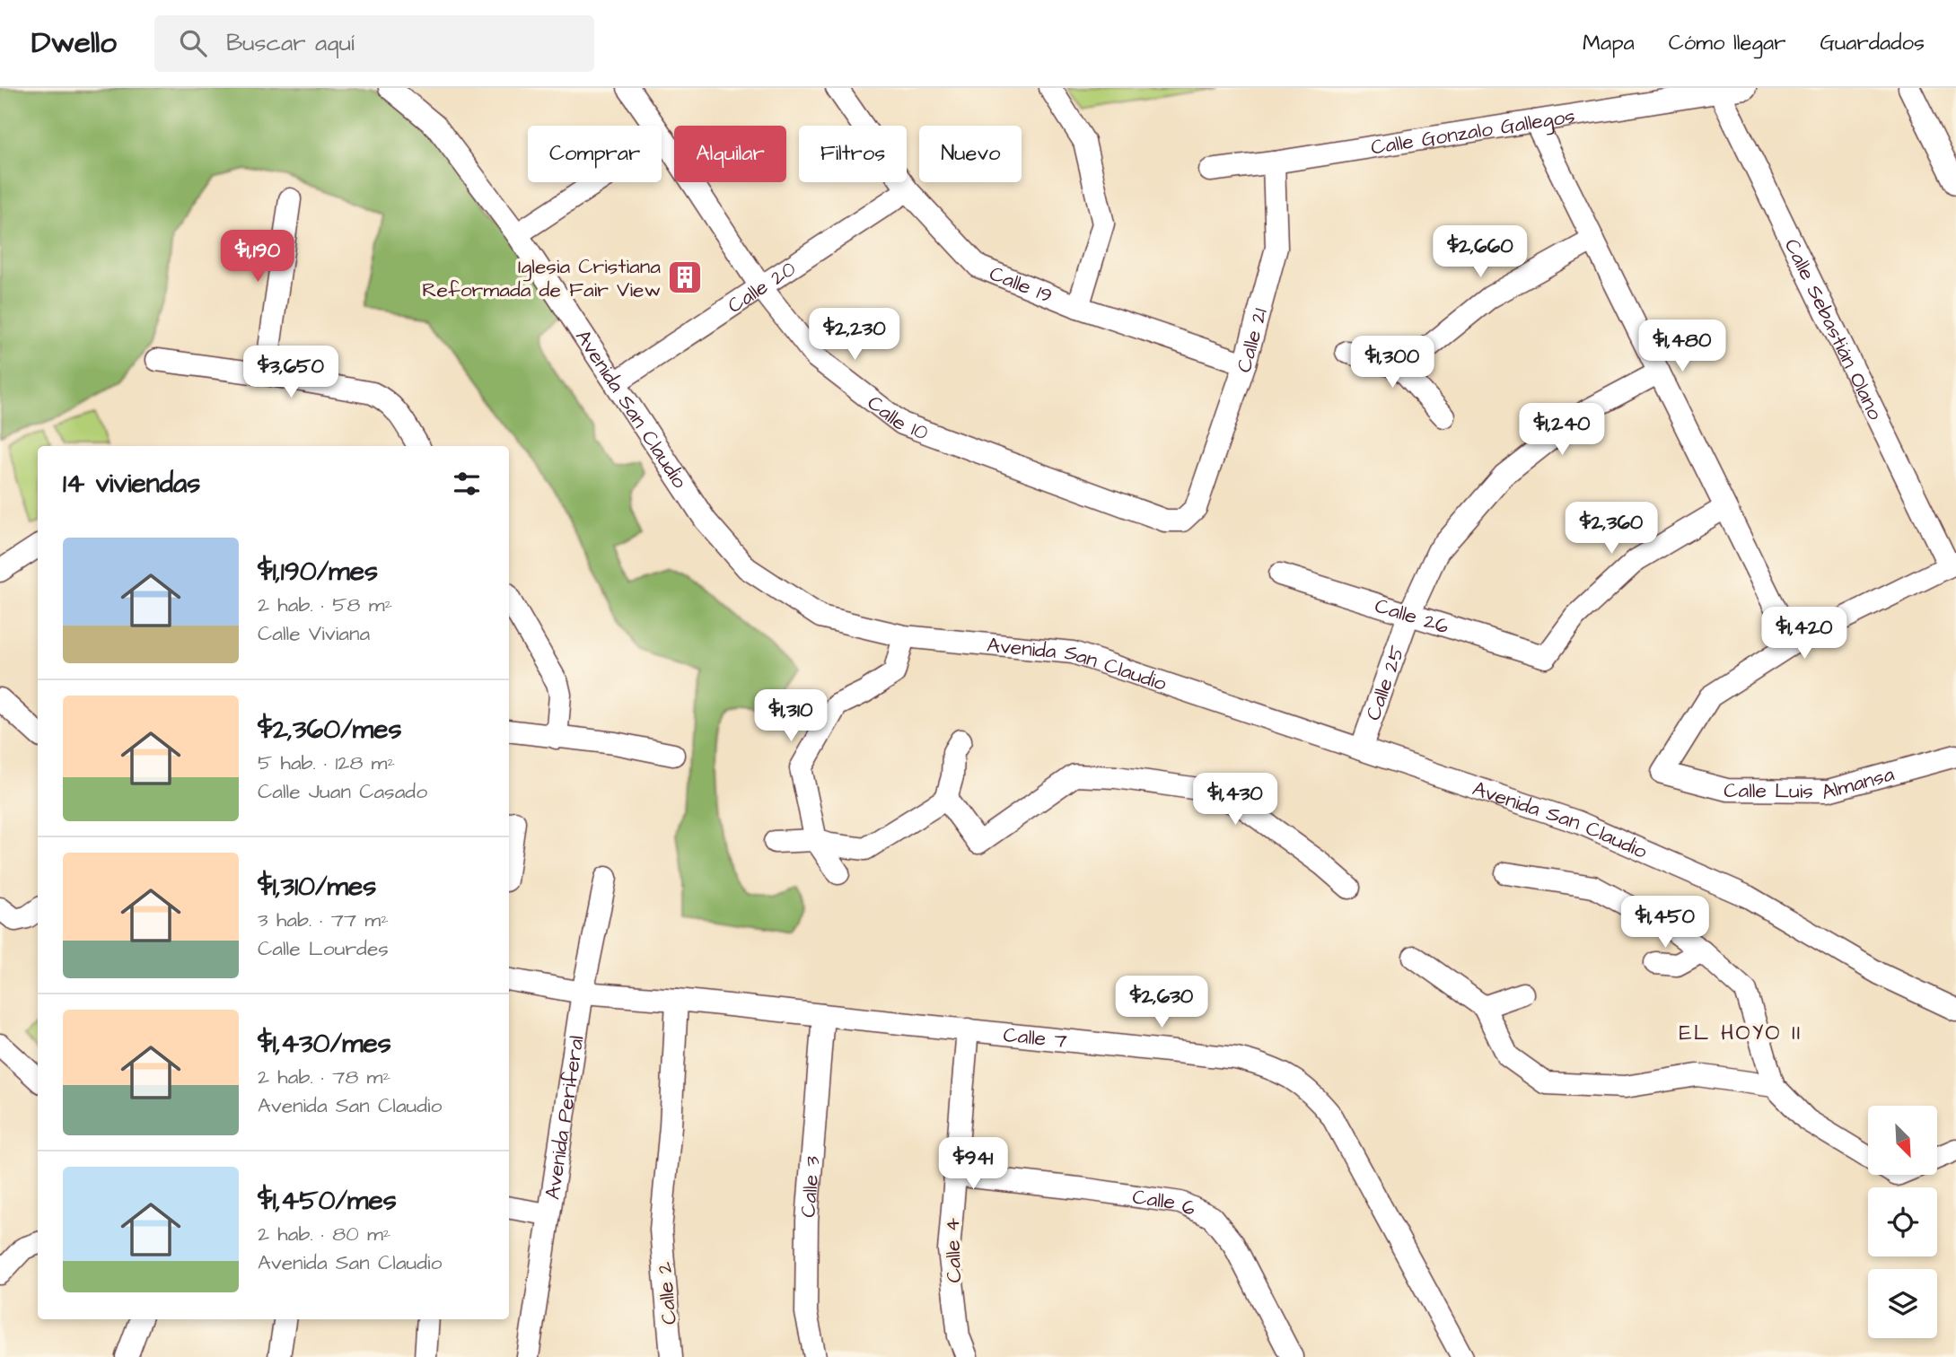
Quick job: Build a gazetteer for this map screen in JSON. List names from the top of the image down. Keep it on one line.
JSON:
{"streets":{"street":["Calle Gonzalo Gallegos","Calle 19","Calle 20","Calle Sebastián Olano","Calle 21","Avenida San Claudio","Calle 10","Calle 26","Calle 25","Calle Luis Almansa","Calle 7","Avenida Periferal","Calle 3","Calle 6","Calle 4","Calle 2"]},"crossings":[["Calle Gonzalo Gallegos","Calle Sebastián Olano"],["Calle Gonzalo Gallegos","Calle 21"],["Calle 19","Calle 20"],["Calle 19","Calle 21"],["Calle 20","Avenida San Claudio"],["Calle 20","Calle 10"],["Calle 21","Calle 10"],["Avenida San Claudio","Calle 25"],["Calle 26","Calle 25"],["Calle 7","Avenida Periferal"],["Calle 7","Calle 3"],["Calle 7","Calle 4"],["Calle 7","Calle 2"],["Calle 6","Calle 4"]],"districts":["EL HOYO II"],"places":{"building":["Iglesia Cristiana Reformada de Fair View"]},"north":"bottom right","page":{"header":"Dwello","search":"Buscar aquí","nav":["Mapa","Cómo llegar","Guardados"],"chip":["Comprar","Alquilar","Filtros","Nuevo"],"price":["$2,660","$1,190","$2,230","$1,480","$1,300","$3,650","$1,240","$2,360","$1,420","$1,310","$1,430","$1,450","$2,630","$941"],"heading":"14 viviendas","list":[{"name":"$1,190/mes","note":"2 hab. · 58 m² · Calle Viviana"},{"name":"$2,360/mes","note":"5 hab. · 128 m² · Calle Juan Casado"},{"name":"$1,310/mes","note":"3 hab. · 77 m² · Calle Lourdes"},{"name":"$1,430/mes","note":"2 hab. · 78 m² · Avenida San Claudio"},{"name":"$1,450/mes","note":"2 hab. · 80 m² · Avenida San Claudio"}]}}
